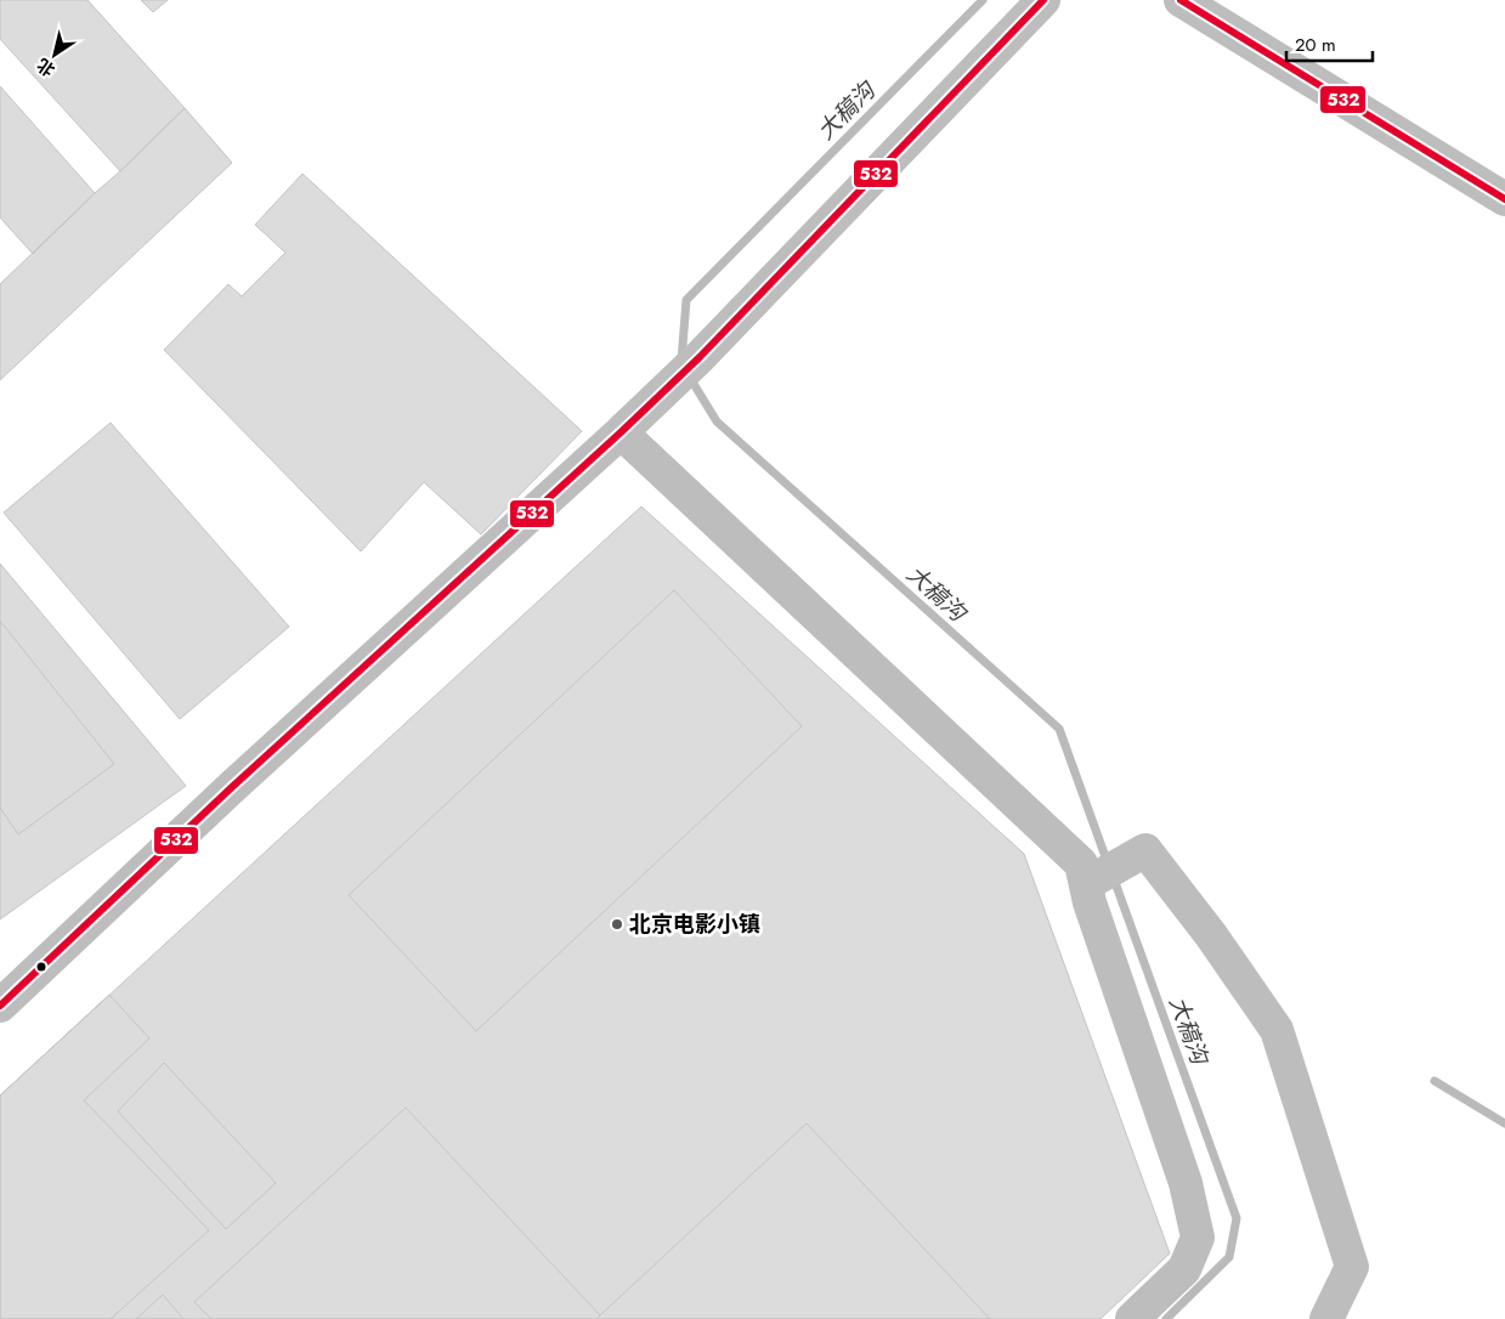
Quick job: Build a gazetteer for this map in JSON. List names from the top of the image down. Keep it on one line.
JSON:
{"water":["大稿沟"],"places":["北京电影小镇"],"lines":["transit line 532"],"scale_bar":"20 m","north":"bottom left"}
